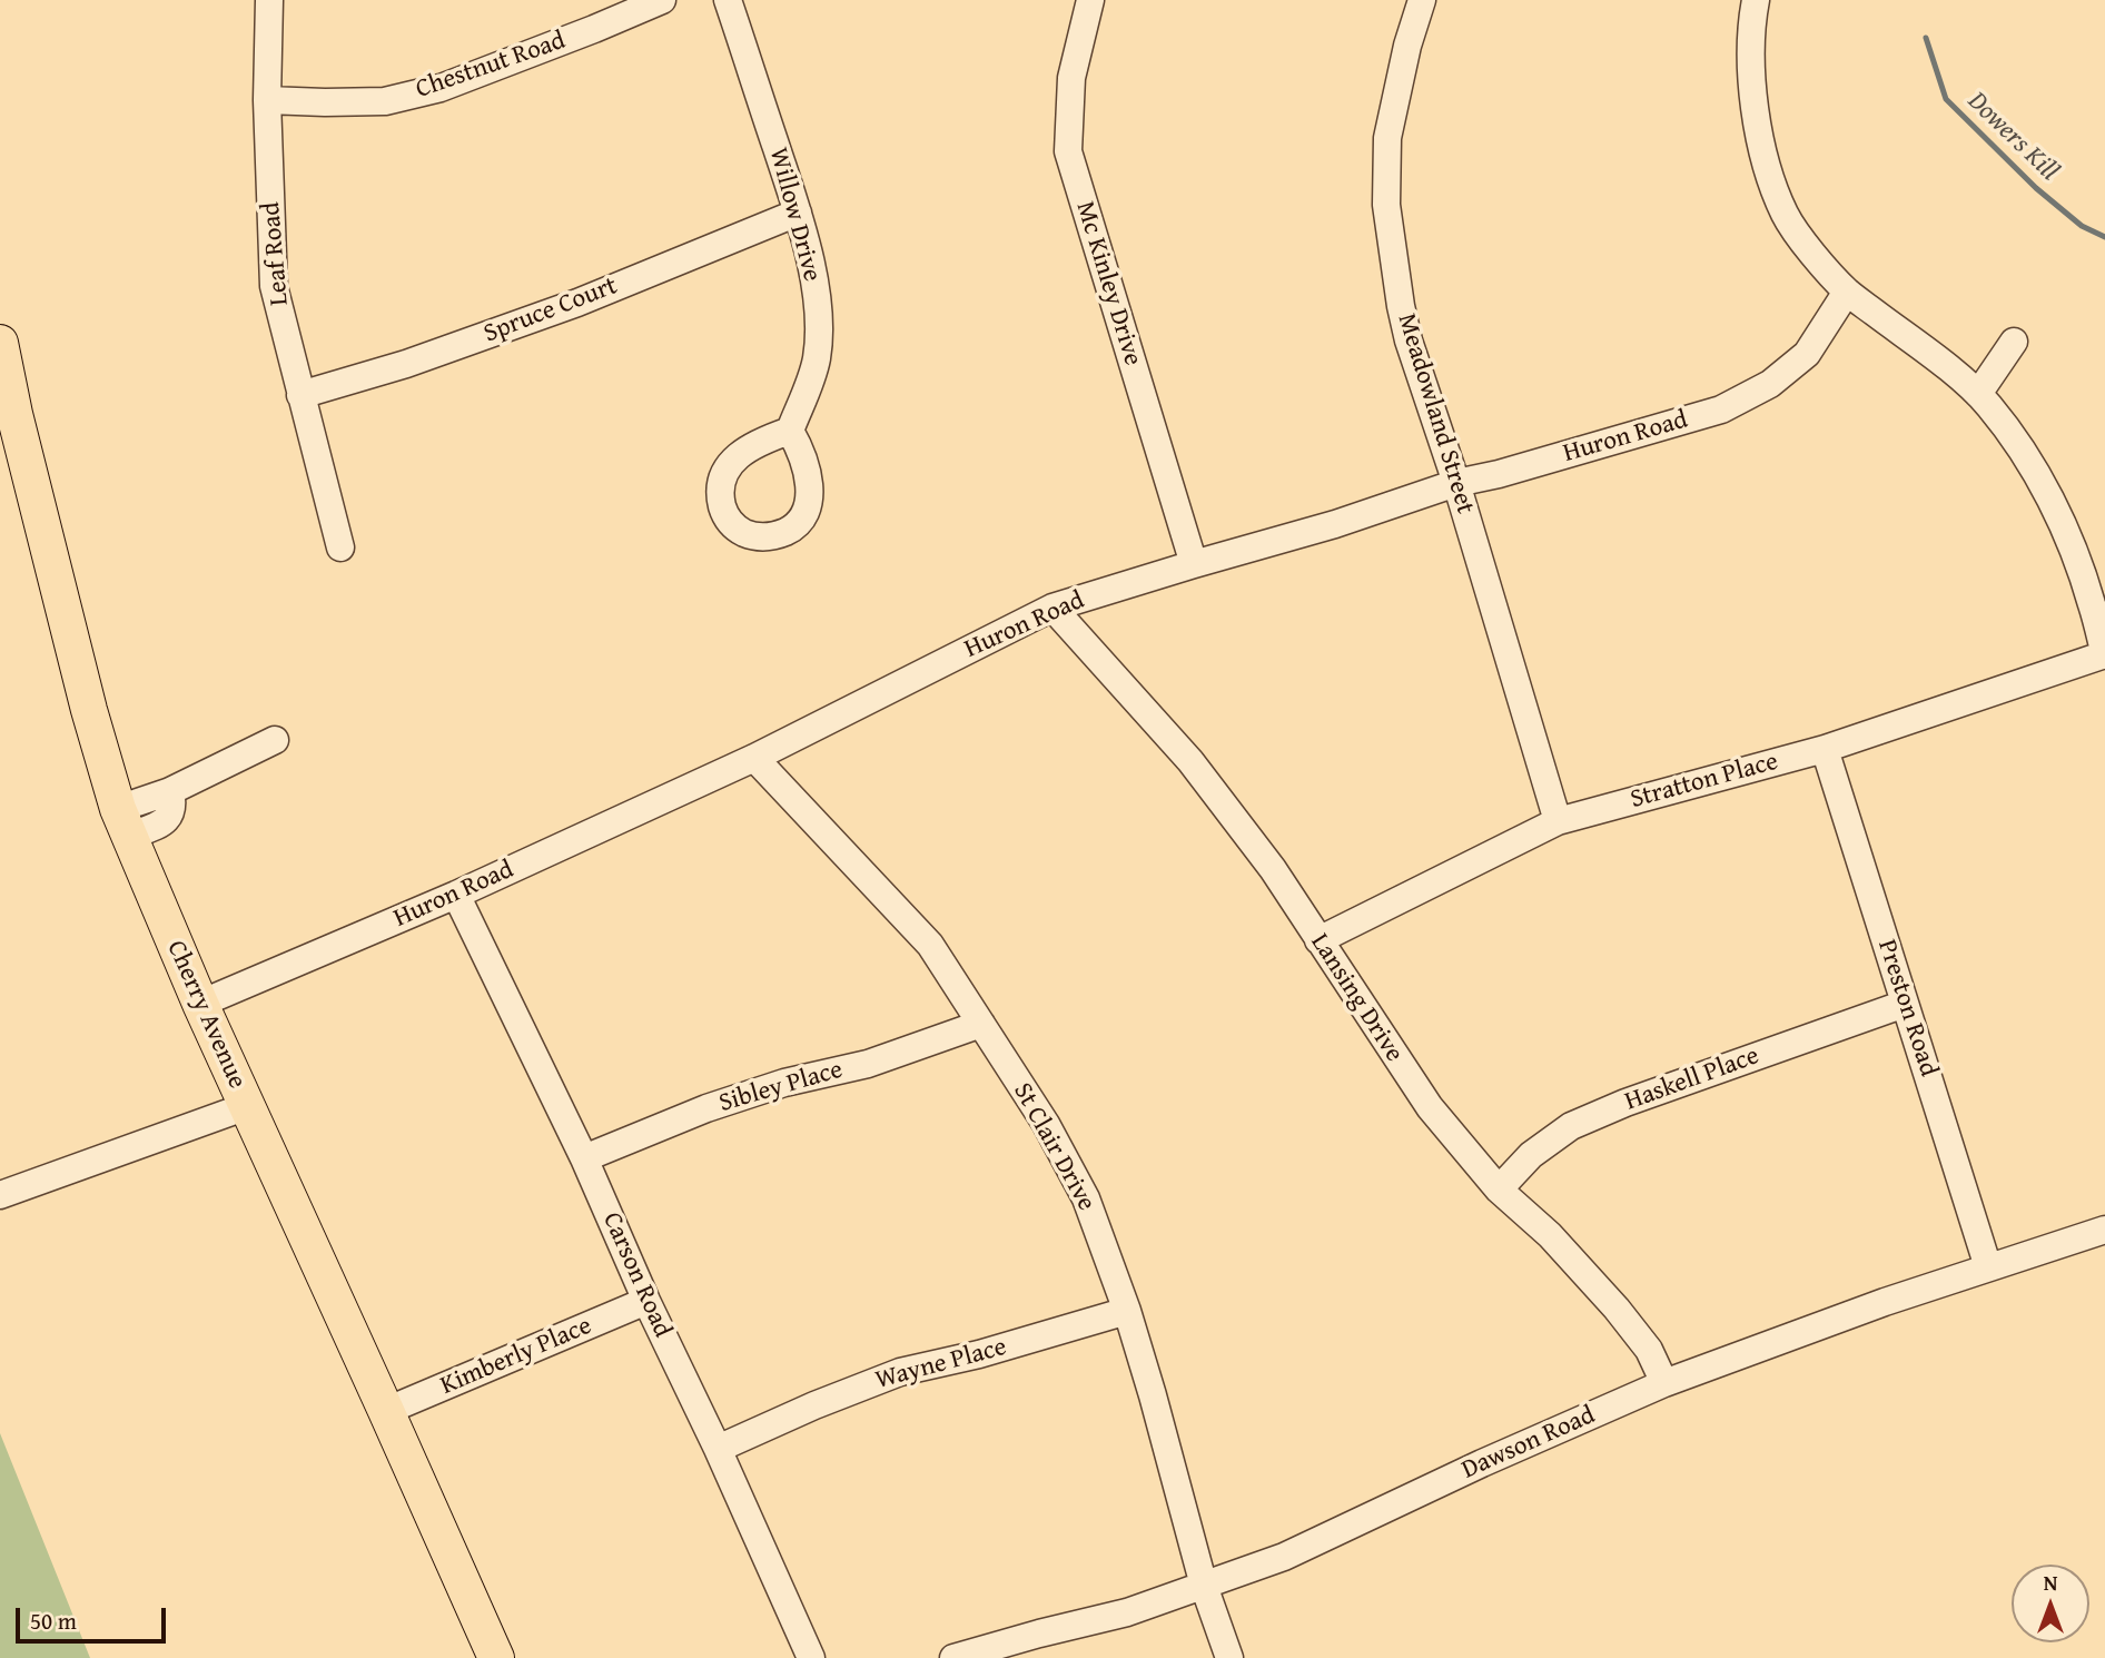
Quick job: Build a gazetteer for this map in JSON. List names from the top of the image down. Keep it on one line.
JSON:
{"streets":{"main road":["Cherry Avenue"],"street":["Chestnut Road","Willow Drive","Leaf Road","Mc Kinley Drive","Spruce Court","Meadowland Street","Huron Road","Stratton Place","Lansing Drive","Preston Road","Haskell Place","Sibley Place","St Clair Drive","Carson Road","Kimberly Place","Wayne Place","Dawson Road"]},"crossings":[["Chestnut Road","Leaf Road"],["Willow Drive","Spruce Court"],["Leaf Road","Spruce Court"],["Mc Kinley Drive","Huron Road"],["Meadowland Street","Huron Road"],["Meadowland Street","Stratton Place"],["Huron Road","Lansing Drive"],["Huron Road","Cherry Avenue"],["Huron Road","St Clair Drive"],["Huron Road","Carson Road"],["Stratton Place","Lansing Drive"],["Stratton Place","Preston Road"],["Lansing Drive","Haskell Place"],["Lansing Drive","Dawson Road"],["Preston Road","Haskell Place"],["Preston Road","Dawson Road"],["Cherry Avenue","Kimberly Place"],["Sibley Place","St Clair Drive"],["Sibley Place","Carson Road"],["St Clair Drive","Wayne Place"],["St Clair Drive","Dawson Road"],["Carson Road","Kimberly Place"],["Carson Road","Wayne Place"]],"water":["Dowers Kill"],"scale_bar":"50 m","north":"top"}
